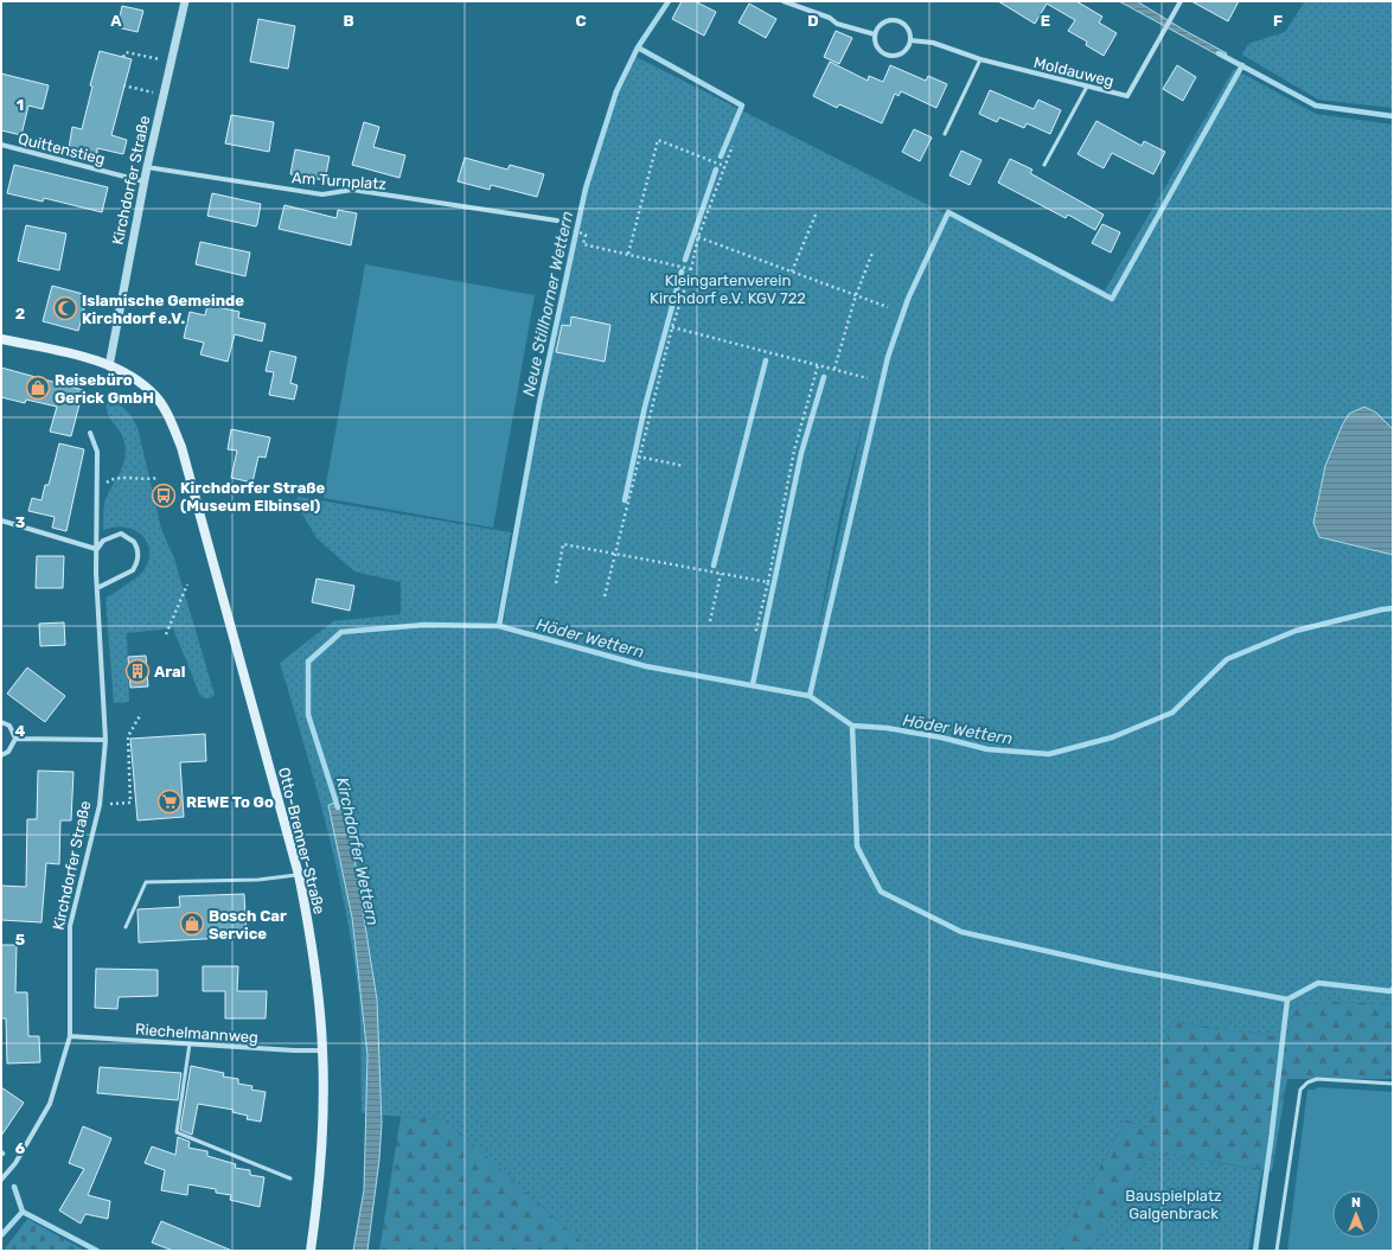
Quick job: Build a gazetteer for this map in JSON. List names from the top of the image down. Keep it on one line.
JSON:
{"streets":{"main road":["Otto-Brenner-Straße"],"street":["Moldauweg","Quittenstieg","Kirchdorfer Straße","Am Turnplatz","Riechelmannweg"]},"crossings":[["Quittenstieg","Kirchdorfer Straße"],["Kirchdorfer Straße","Am Turnplatz"],["Kirchdorfer Straße","Otto-Brenner-Straße"],["Kirchdorfer Straße","Riechelmannweg"],["Otto-Brenner-Straße","Riechelmannweg"]],"water":["Neue Stillhorner Wettern","Höder Wettern","Kirchdorfer Wettern"],"parks":["Kleingartenverein Kirchdorf e.V. KGV 722","Bauspielplatz Galgenbrack"],"places":{"mosque":["Islamische Gemeinde Kirchdorf e.V."],"shop":["Reisebüro Gerick GmbH","Bosch Car Service"],"bus stop":["Kirchdorfer Straße (Museum Elbinsel)"],"building":["Aral"],"supermarket":["REWE To Go"]},"north":"top","grid":{"columns":["A","B","C","D","E","F"],"rows":["1","2","3","4","5","6"]}}
